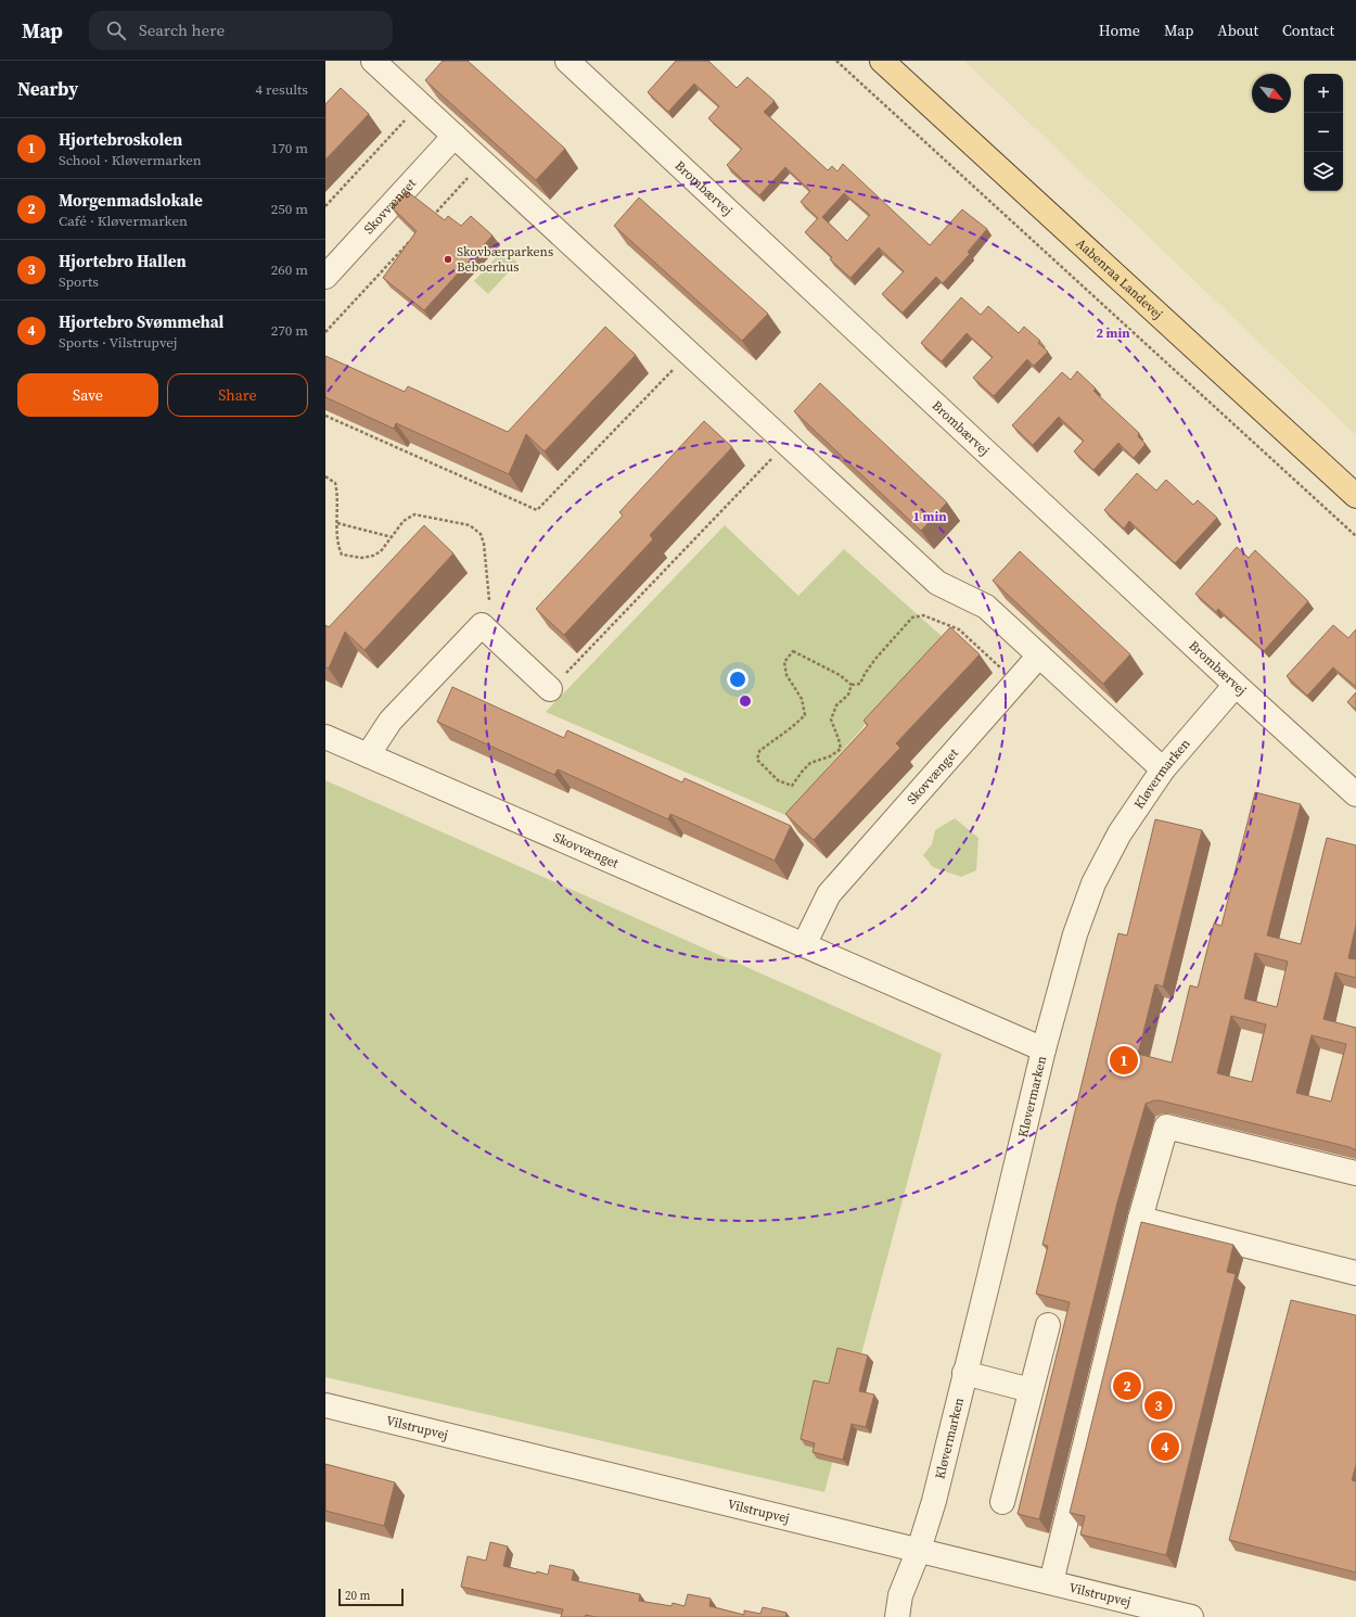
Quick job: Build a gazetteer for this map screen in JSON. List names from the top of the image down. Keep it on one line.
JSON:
{"streets":{"main road":["Aabenraa Landevej"],"street":["Brombærvej","Skovvænget","Kløvermarken","Vilstrupvej"]},"crossings":[["Brombærvej","Kløvermarken"],["Skovvænget","Kløvermarken"],["Kløvermarken","Vilstrupvej"]],"places":["Skovbærparkens Beboerhus"],"scale_bar":"20 m","north":"bottom right","page":{"header":"Map","search":"Search here","nav":["Home","Map","About","Contact"],"heading":["Nearby","4 results"],"map_buttons":["+","−"],"list":[{"mark":"1","name":"Hjortebroskolen","note":"School · Kløvermarken","value":"170 m"},{"mark":"2","name":"Morgenmadslokale","note":"Café · Kløvermarken","value":"250 m"},{"mark":"3","name":"Hjortebro Hallen","note":"Sports","value":"260 m"},{"mark":"4","name":"Hjortebro Svømmehal","note":"Sports · Vilstrupvej","value":"270 m"}],"buttons":["Save","Share"],"pins":["1","2","3","4"],"scale":"20 m"},"rings":["2 min","1 min"]}
